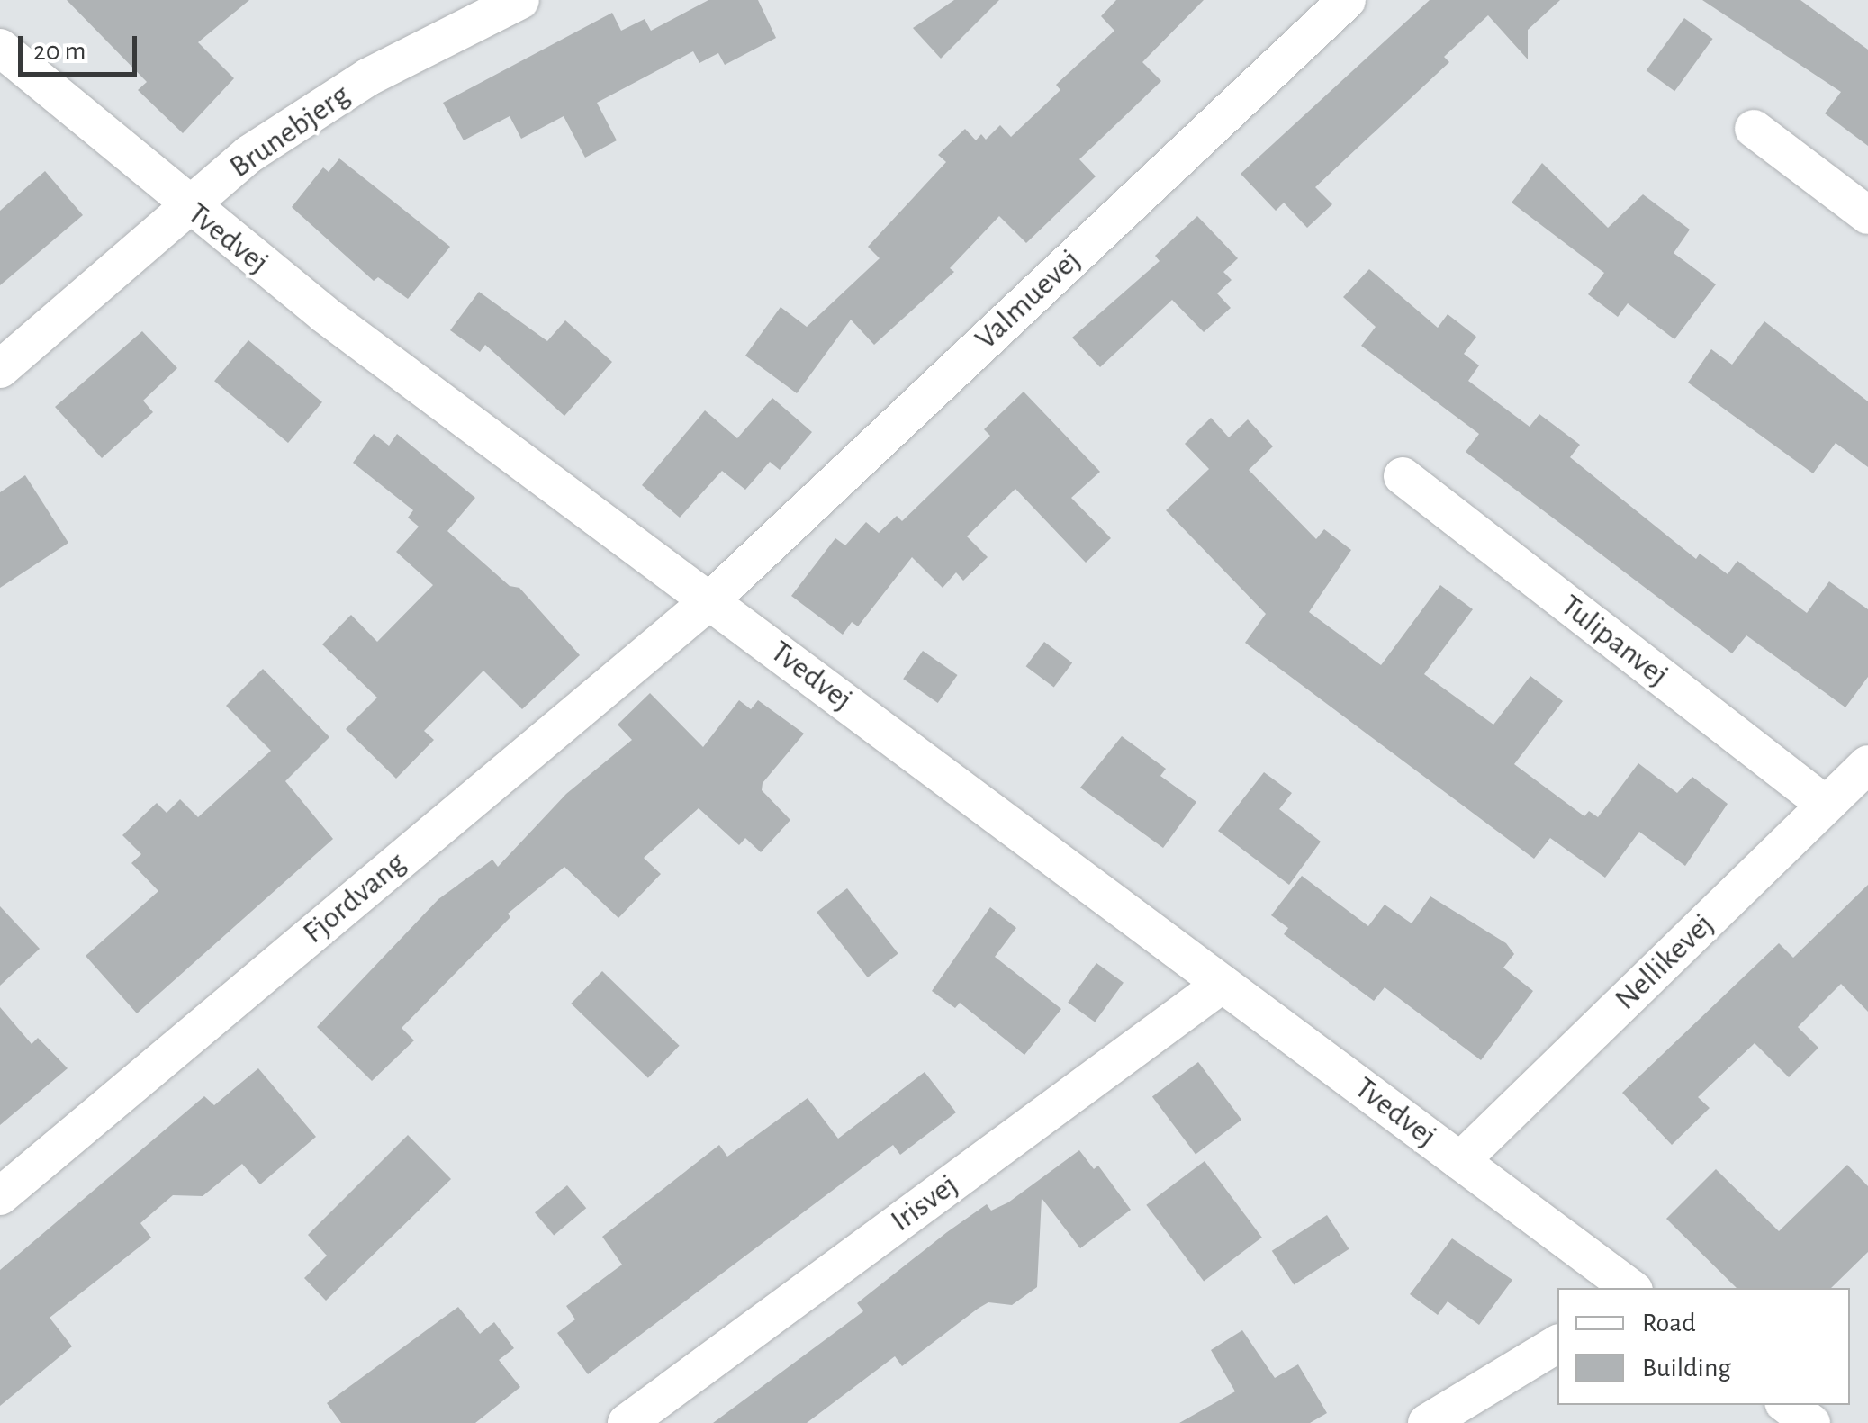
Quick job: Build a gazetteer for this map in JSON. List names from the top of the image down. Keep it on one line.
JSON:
{"streets":{"street":["Brunebjerg","Tvedvej","Valmuevej","Tulipanvej","Fjordvang","Nellikevej","Irisvej"]},"crossings":[["Brunebjerg","Tvedvej"],["Tvedvej","Valmuevej"],["Tvedvej","Fjordvang"],["Tvedvej","Nellikevej"],["Tvedvej","Irisvej"],["Valmuevej","Fjordvang"],["Tulipanvej","Nellikevej"]],"legend":["Road","Building"],"scale_bar":"20 m"}
